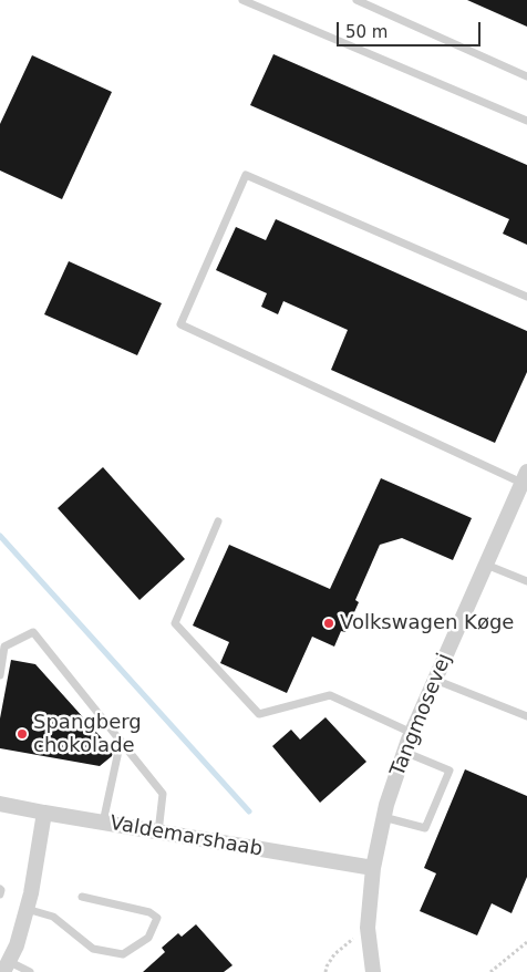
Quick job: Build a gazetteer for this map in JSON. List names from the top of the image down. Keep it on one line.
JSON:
{"streets":{"street":["Tangmosevej","Valdemarshaab"]},"crossings":[["Tangmosevej","Valdemarshaab"]],"places":["Volkswagen Køge","Spangberg chokolade"],"scale_bar":"50 m"}
